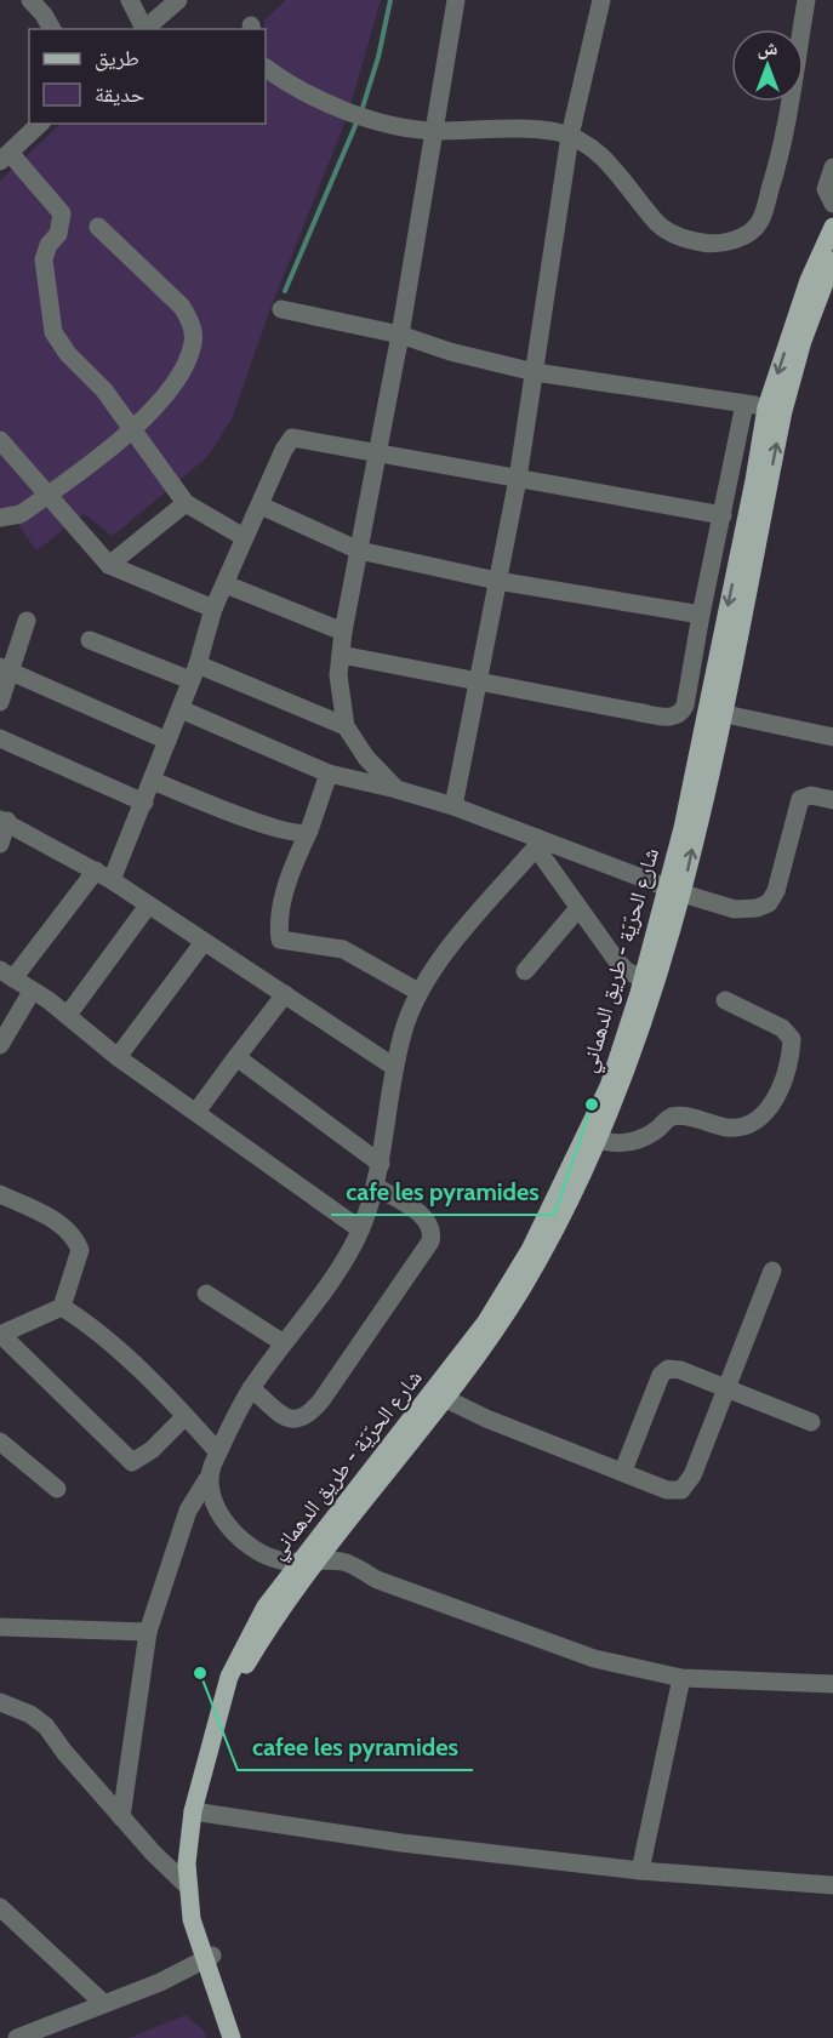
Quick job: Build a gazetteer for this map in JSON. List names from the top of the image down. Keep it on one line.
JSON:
{"streets":{"main road":["شارع الحرّيّة - طريق الدهماني"]},"places":["cafe les pyramides","cafee les pyramides"],"legend":["طريق","حديقة"],"north":"top"}
